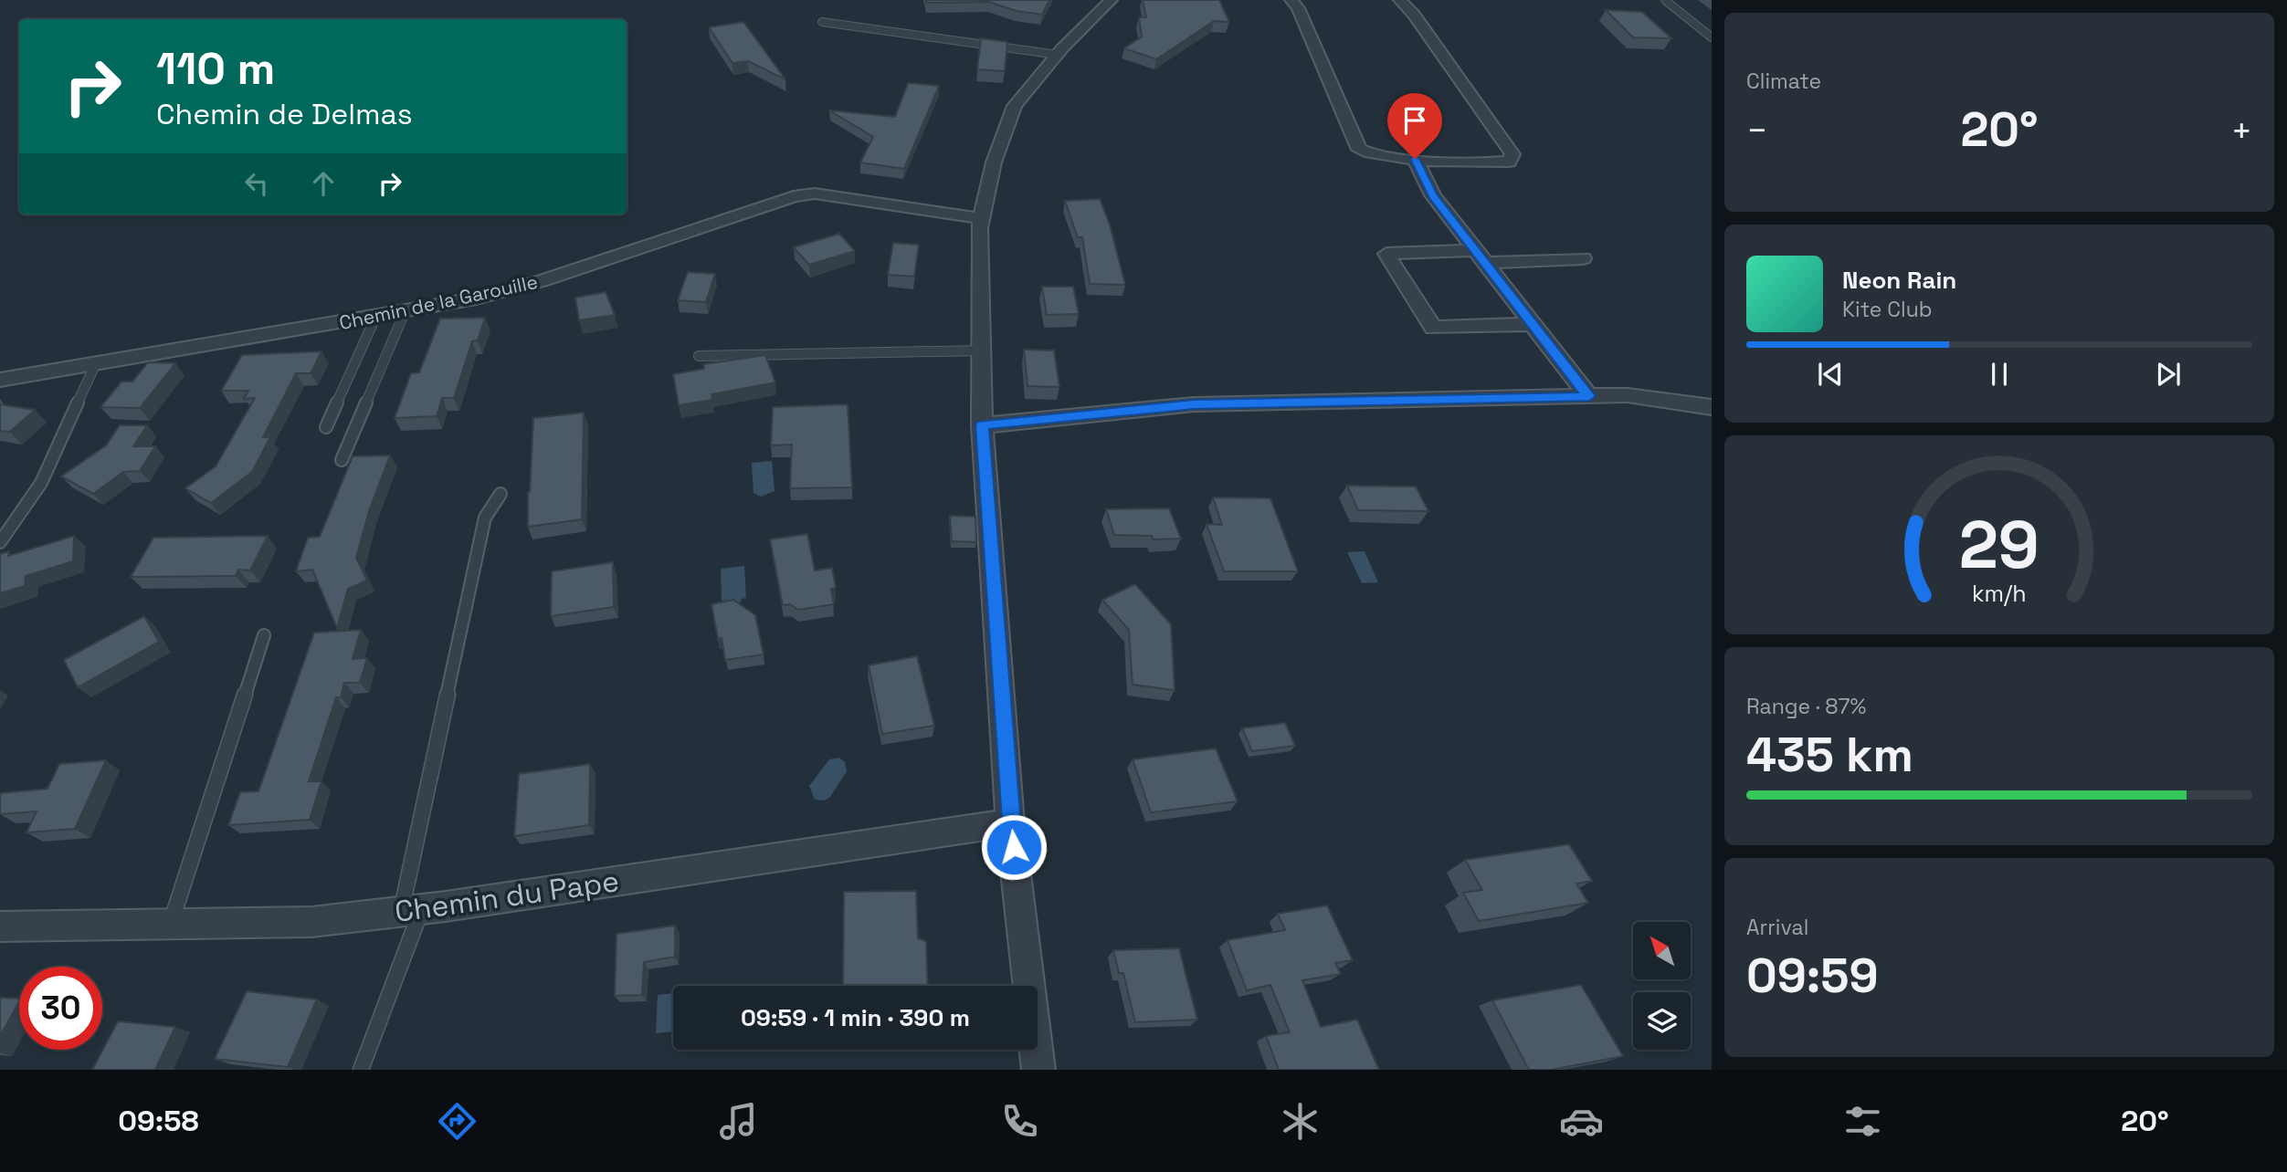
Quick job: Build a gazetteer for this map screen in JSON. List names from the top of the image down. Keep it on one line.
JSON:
{"streets":{"street":["Chemin de la Garouille","Chemin du Pape"]},"north":"top left","page":{"tile":["Climate",["Range · 87%","435 km"],["Arrival","09:59"]],"turn":["110 m","Chemin de Delmas"],"heat":["−","20°","+"],"song":["Neon Rain","Kite Club"],"limit":"30","trip":"09:59 · 1 min · 390 m","tabs":["09:58","20°"],"gauge":["29","km/h"]}}
